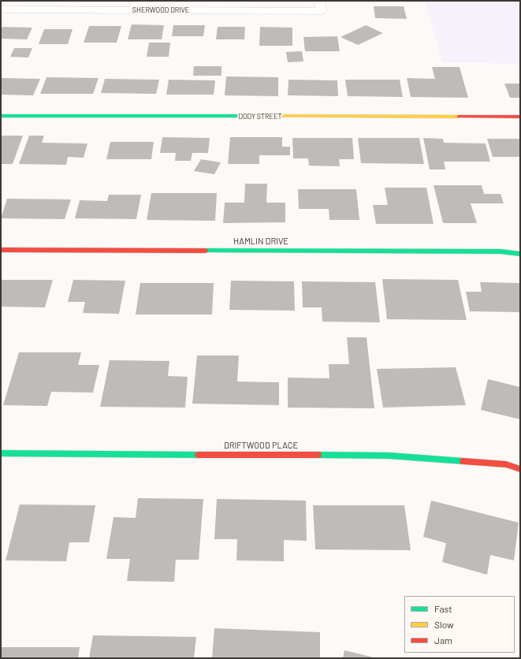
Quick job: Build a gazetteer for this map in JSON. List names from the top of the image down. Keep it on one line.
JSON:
{"streets":{"street":["SHERWOOD DRIVE","DODY STREET","HAMLIN DRIVE","DRIFTWOOD PLACE"]},"legend":["Fast","Slow","Jam"]}
